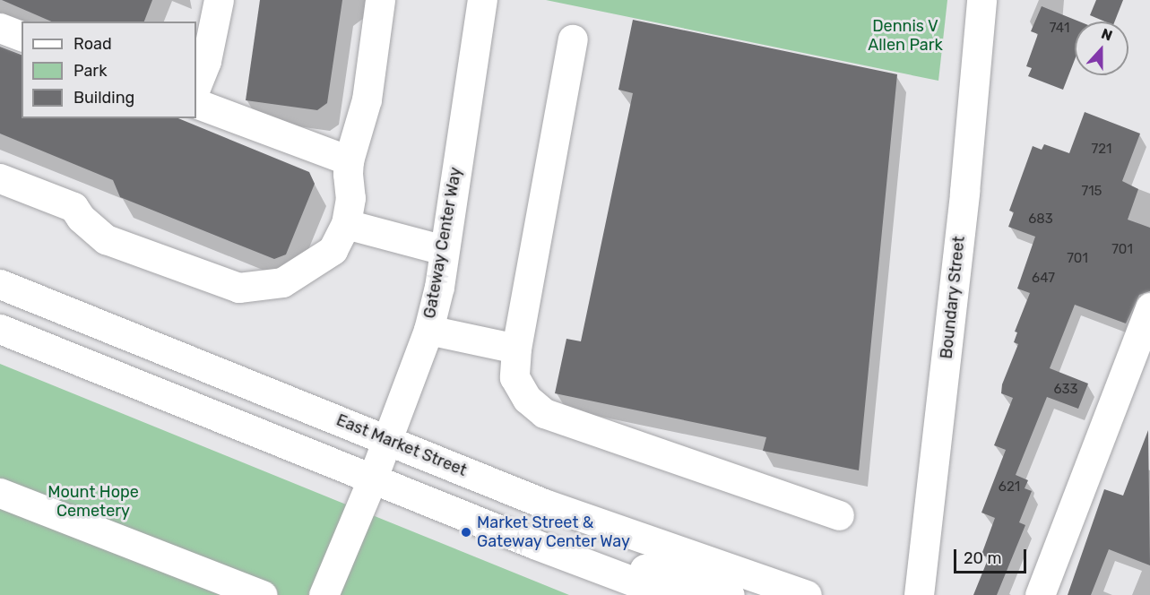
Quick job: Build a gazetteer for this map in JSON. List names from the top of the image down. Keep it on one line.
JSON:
{"streets":{"main road":["Gateway Center Way","Boundary Street","East Market Street"]},"crossings":[["Gateway Center Way","East Market Street"]],"parks":["Dennis V Allen Park","Mount Hope Cemetery"],"places":["Market Street & Gateway Center Way"],"house_numbers":["741","721","715","683","701","701","647","633","621"],"legend":["Road","Park","Building"],"scale_bar":"20 m","north":"top"}
